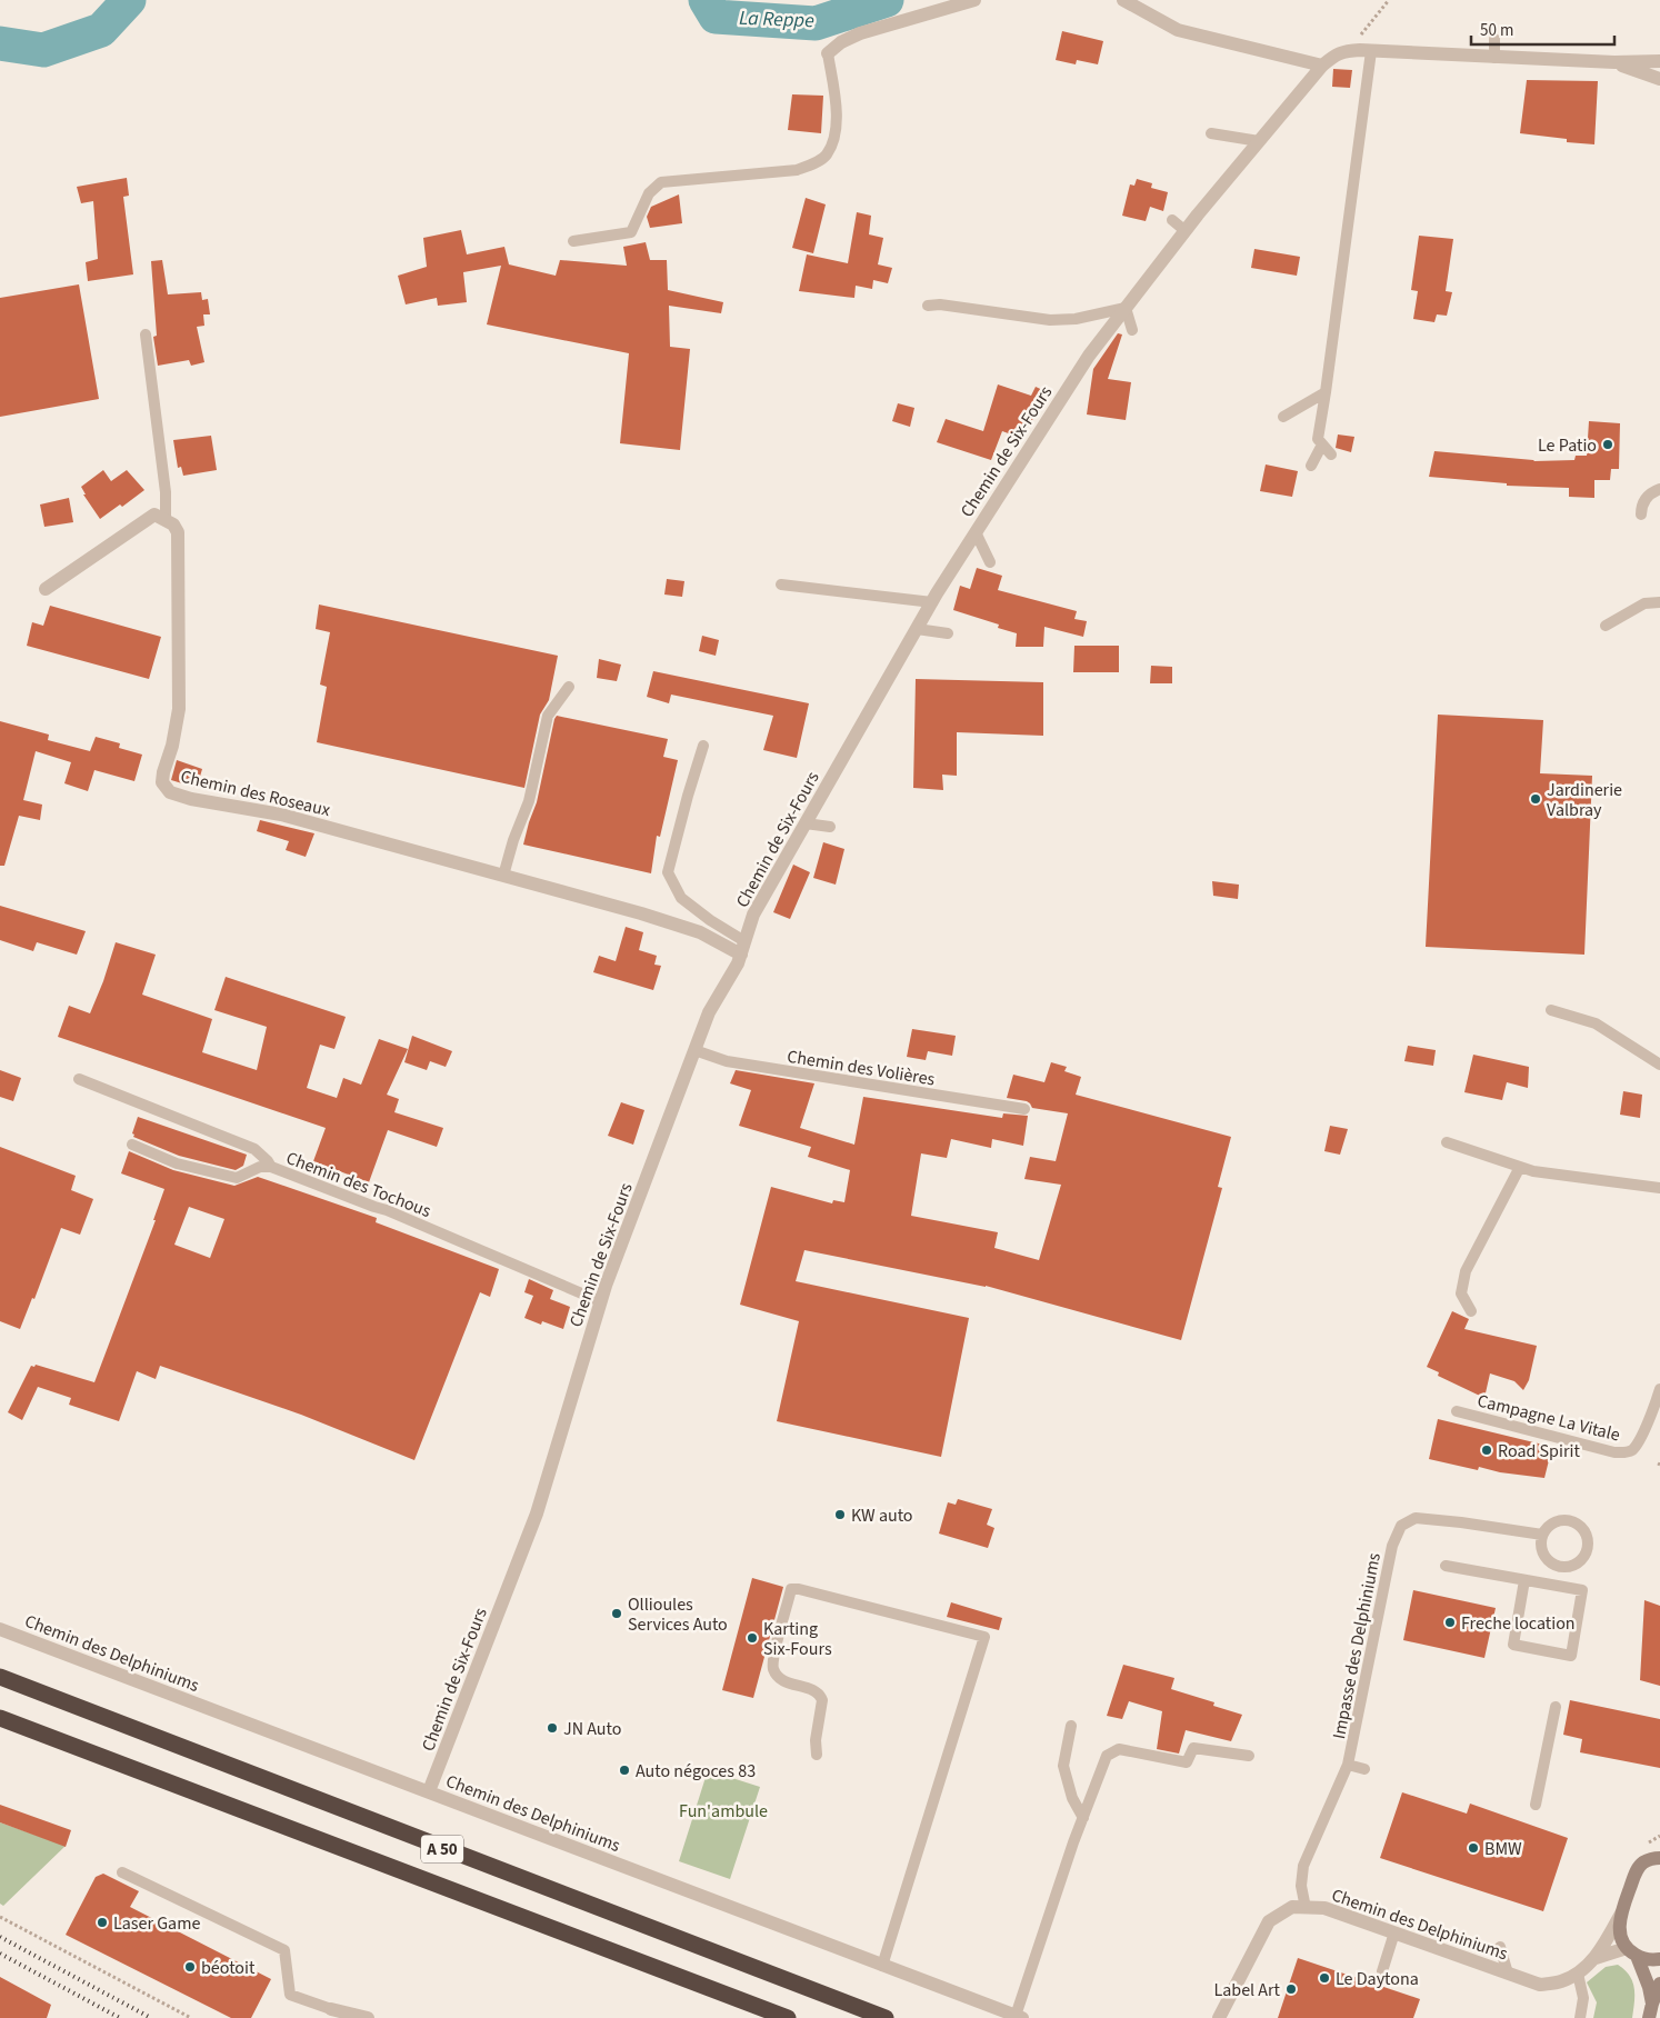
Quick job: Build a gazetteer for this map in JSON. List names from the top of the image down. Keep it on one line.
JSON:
{"streets":{"highway":["A 50"],"street":["Chemin de Six-Fours","Chemin des Roseaux","Chemin des Delphiniums"],"lane":["Chemin des Volières","Chemin des Tochous","Campagne La Vitale","Impasse des Delphiniums"]},"crossings":[["Chemin de Six-Fours","Chemin des Roseaux"],["Chemin de Six-Fours","Chemin des Volières"],["Chemin de Six-Fours","Chemin des Tochous"],["Chemin de Six-Fours","Chemin des Delphiniums"],["Impasse des Delphiniums","Chemin des Delphiniums"]],"water":["La Reppe"],"parks":["Fun'ambule"],"places":["Le Patio","Jardinerie Valbray","Road Spirit","KW auto","Ollioules Services Auto","Freche location","Karting Six-Fours","JN Auto","Auto négoces 83","BMW","Laser Game","béotoit","Le Daytona","Label Art"],"scale_bar":"50 m"}
